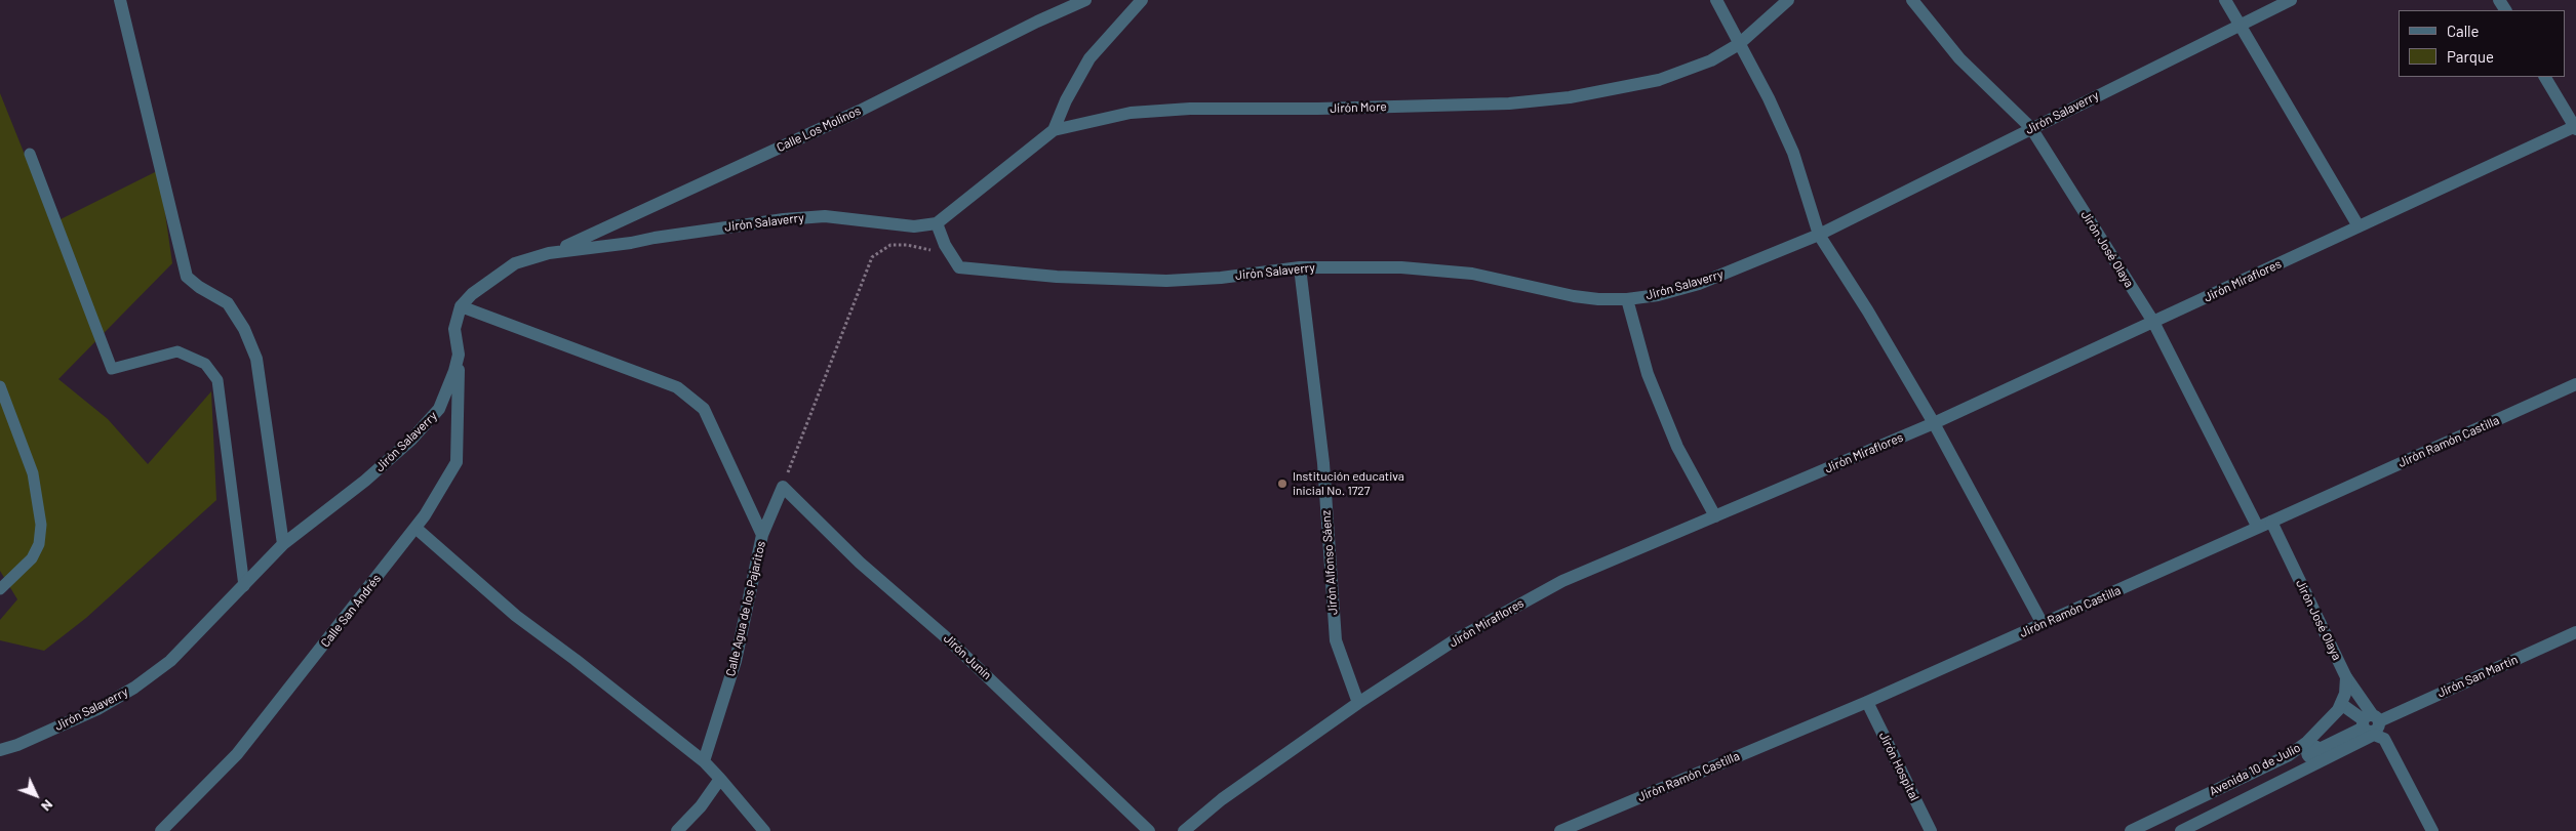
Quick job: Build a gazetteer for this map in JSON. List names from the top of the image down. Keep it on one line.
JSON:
{"streets":{"street":["Jirón More","Jirón Salaverry","Calle Los Molinos","Jirón José Olaya","Jirón Miraflores","Jirón Ramón Castilla","Jirón Alfonso Sáenz","Calle Agua de los Pajaritos","Calle San Andrés","Jirón Junín","Jirón San Martín","Jirón Hospital","Avenida 10 de Julio"]},"crossings":[["Jirón More","Jirón Salaverry"],["Jirón Salaverry","Calle Los Molinos"],["Jirón Salaverry","Jirón José Olaya"],["Jirón Salaverry","Jirón Alfonso Sáenz"],["Jirón Salaverry","Calle San Andrés"],["Jirón José Olaya","Jirón Miraflores"],["Jirón José Olaya","Jirón Ramón Castilla"],["Jirón José Olaya","Jirón San Martín"],["Jirón José Olaya","Avenida 10 de Julio"],["Jirón Miraflores","Jirón Alfonso Sáenz"],["Jirón Ramón Castilla","Jirón Hospital"],["Calle Agua de los Pajaritos","Jirón Junín"],["Jirón San Martín","Avenida 10 de Julio"]],"places":["Institución educativa inicial No. 1727"],"legend":["Calle","Parque"],"north":"bottom right"}
